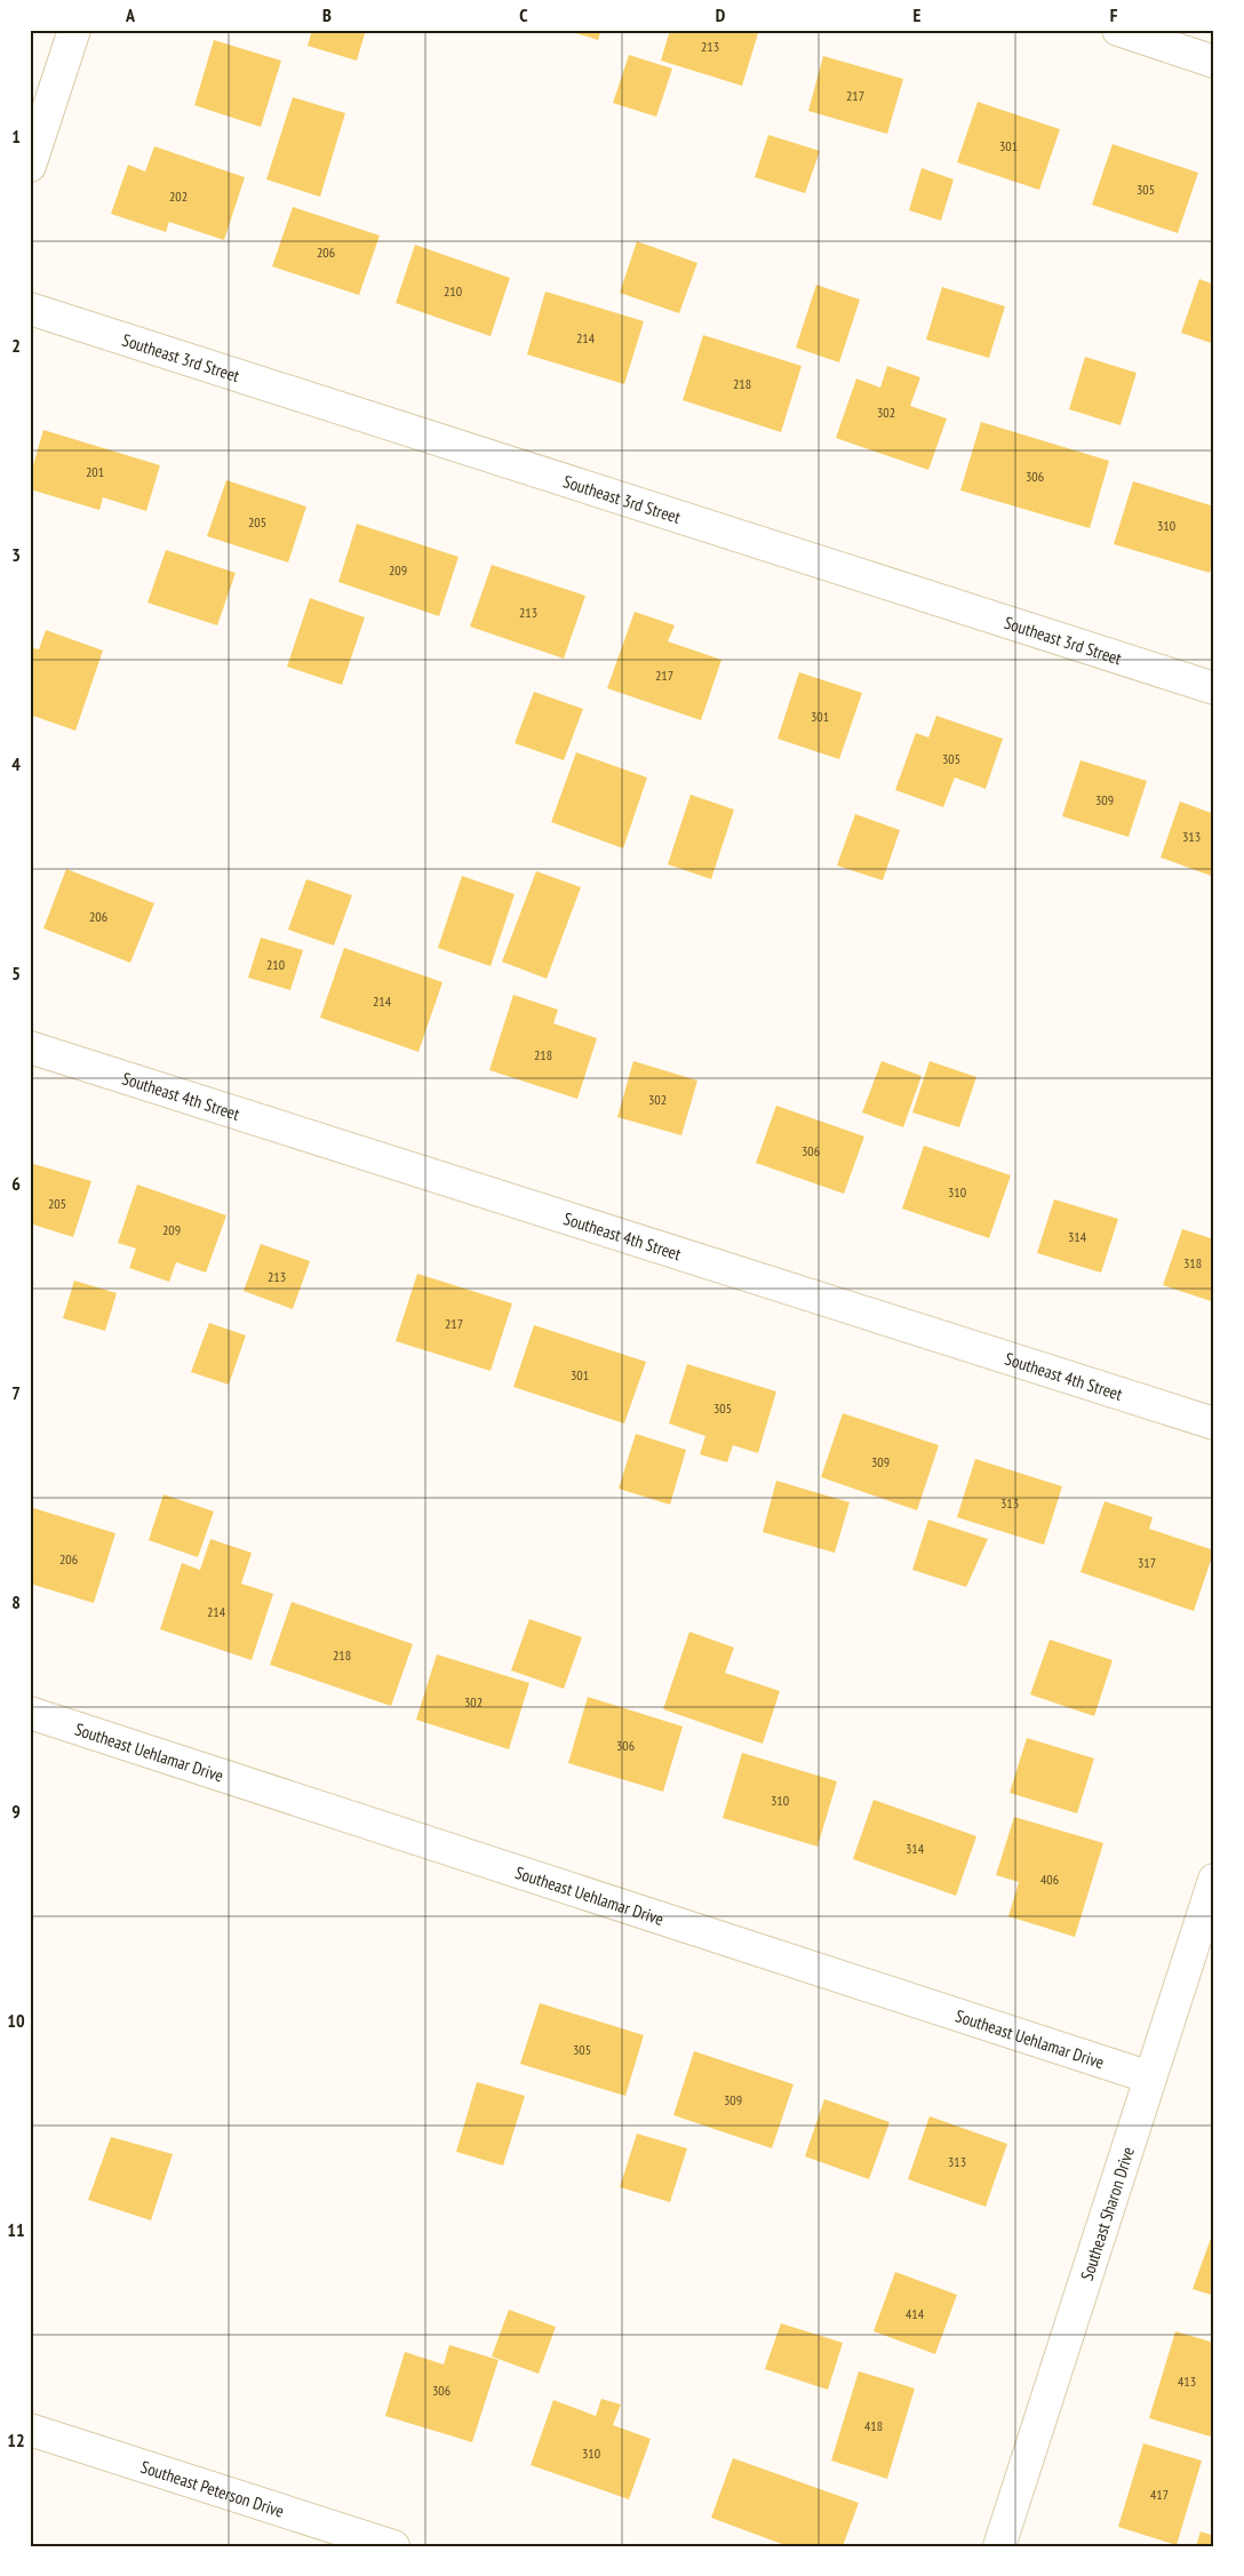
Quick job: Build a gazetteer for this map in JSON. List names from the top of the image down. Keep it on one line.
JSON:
{"streets":{"street":["Southeast 3rd Street","Southeast 4th Street","Southeast Uehlamar Drive","Southeast Sharon Drive","Southeast Peterson Drive"]},"crossings":[["Southeast Uehlamar Drive","Southeast Sharon Drive"]],"house_numbers":["213","217","301","305","202","206","210","214","218","302","201","306","205","310","209","213","217","301","305","309","313","206","210","214","218","302","306","310","205","209","314","318","213","217","301","305","309","313","206","317","214","218","302","306","310","314","406","305","309","313","414","413","306","418","310","417"],"grid":{"columns":["A","B","C","D","E","F"],"rows":["1","2","3","4","5","6","7","8","9","10","11","12"]}}
